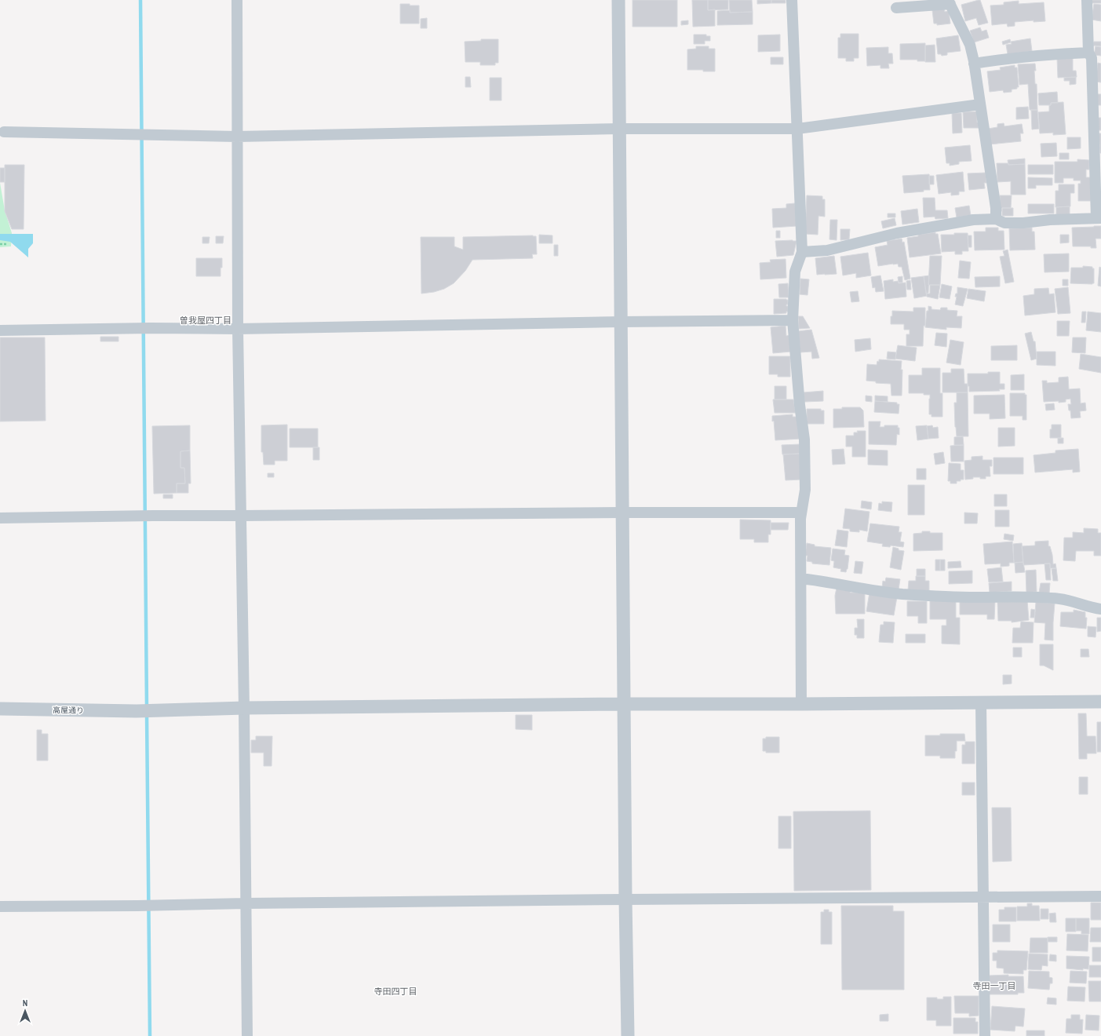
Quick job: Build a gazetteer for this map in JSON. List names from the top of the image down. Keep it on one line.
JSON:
{"streets":{"street":["高屋通り"]},"districts":["曽我屋四丁目","寺田一丁目","寺田四丁目"],"north":"top"}
